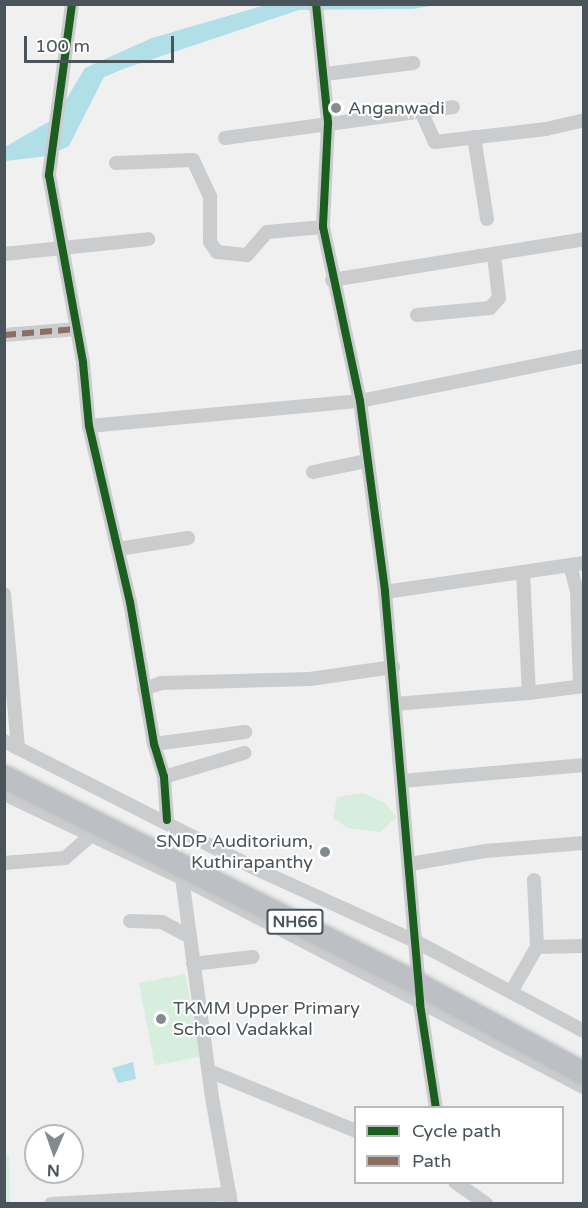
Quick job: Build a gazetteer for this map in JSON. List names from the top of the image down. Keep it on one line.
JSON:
{"streets":{"highway":["NH66"]},"places":["Anganwadi","SNDP Auditorium, Kuthirapanthy","TKMM Upper Primary School Vadakkal"],"legend":["Cycle path","Path"],"scale_bar":"100 m","north":"bottom"}
